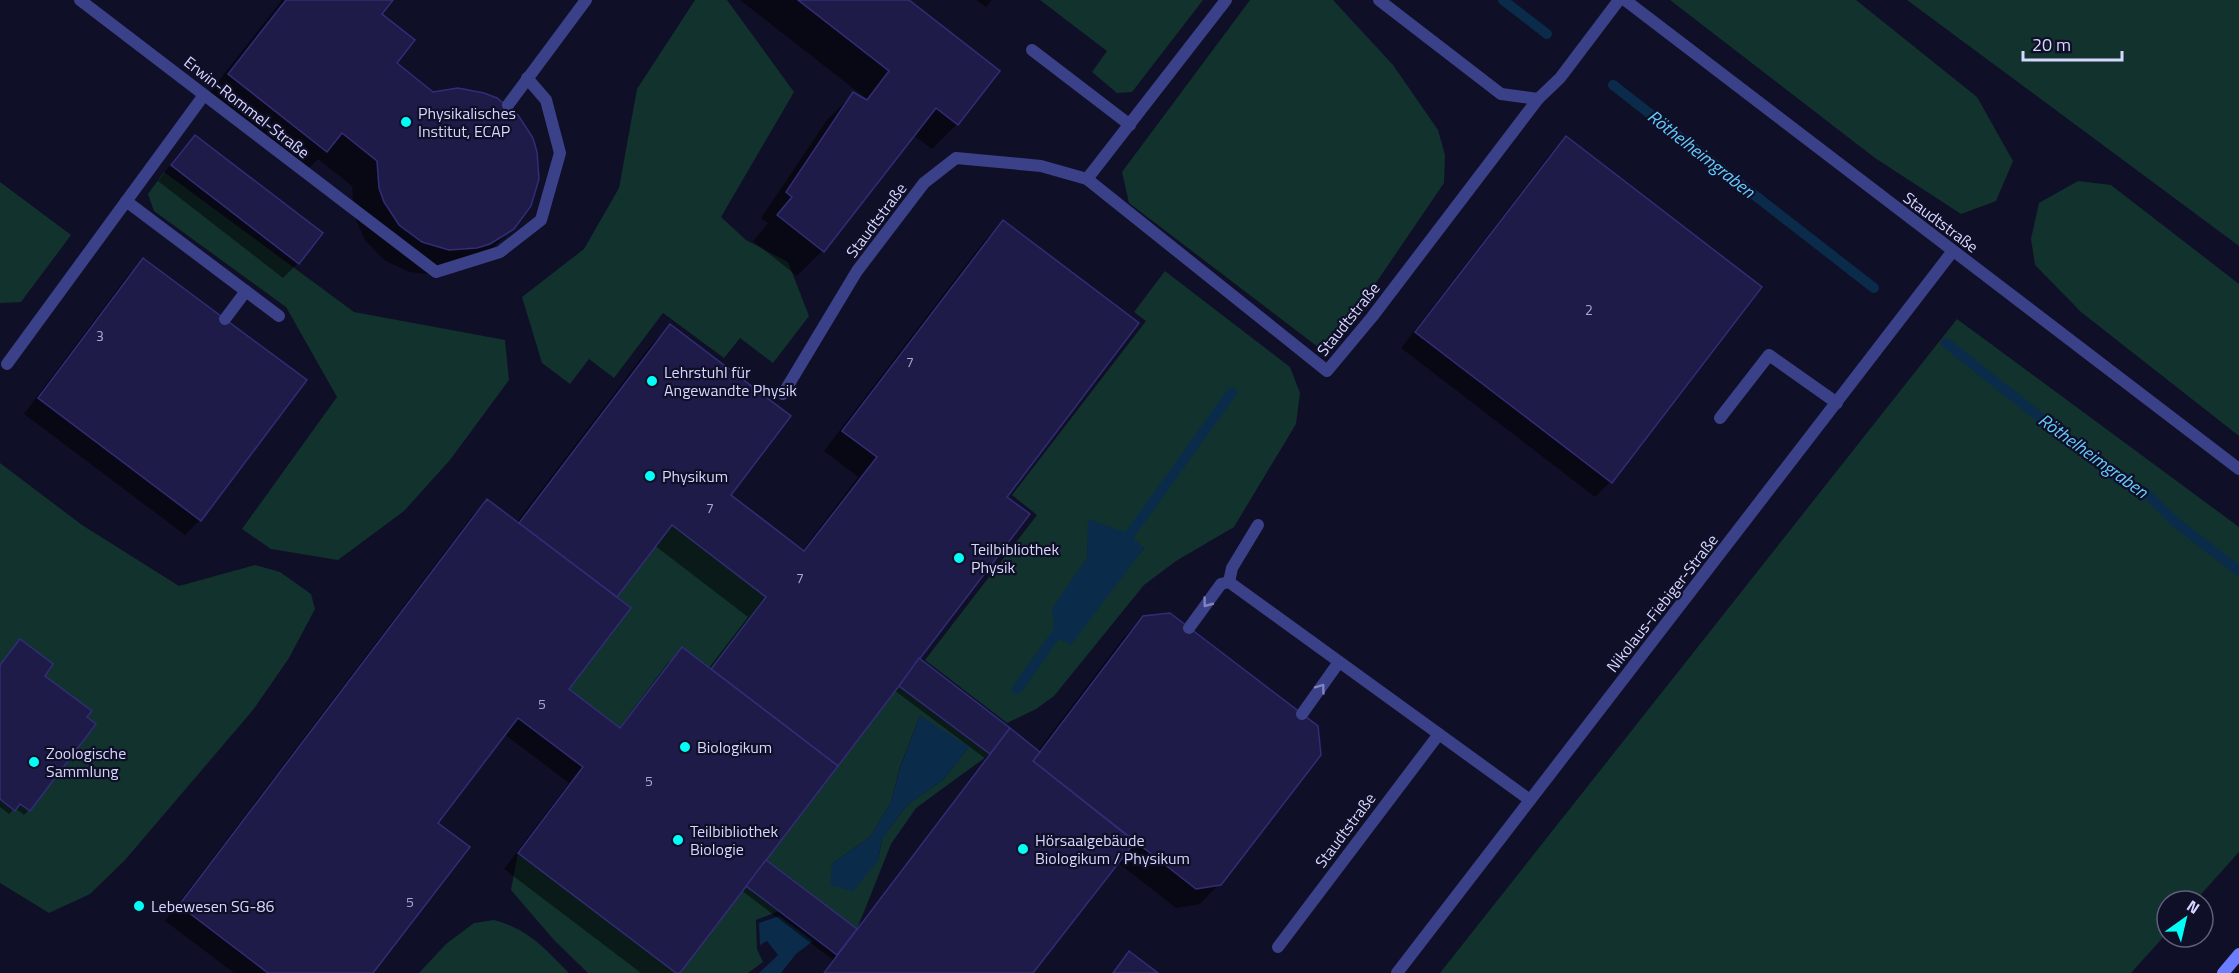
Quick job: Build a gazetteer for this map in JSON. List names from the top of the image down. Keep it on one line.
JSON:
{"streets":{"street":["Erwin-Rommel-Straße","Staudtstraße","Nikolaus-Fiebiger-Straße"]},"crossings":[["Staudtstraße","Nikolaus-Fiebiger-Straße"]],"water":["Röthelheimgraben"],"places":["Physikalisches Institut, ECAP","Lehrstuhl für Angewandte Physik","Physikum","Teilbibliothek Physik","Biologikum","Zoologische Sammlung","Teilbibliothek Biologie","Hörsaalgebäude Biologikum / Physikum","Lebewesen SG-86"],"house_numbers":["2","3","7","7","7","5","5","5"],"scale_bar":"20 m","north":"top right"}
